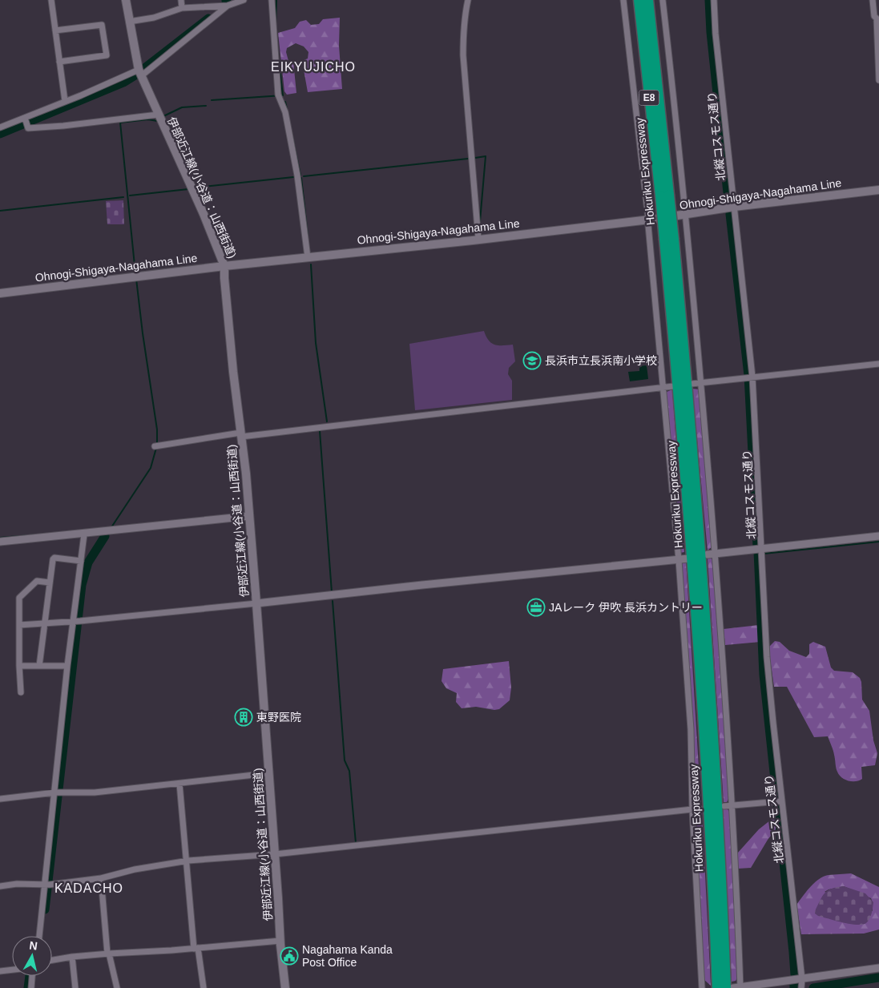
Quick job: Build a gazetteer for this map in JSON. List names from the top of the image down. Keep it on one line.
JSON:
{"streets":{"highway":["E8","Hokuriku Expressway"],"main road":["伊部近江線(小谷道：山西街道)","Ohnogi-Shigaya-Nagahama Line"],"street":["北縦コスモス通り"]},"crossings":[["北縦コスモス通り","Ohnogi-Shigaya-Nagahama Line"],["伊部近江線(小谷道：山西街道)","Ohnogi-Shigaya-Nagahama Line"]],"districts":["EIKYUJICHO","KADACHO"],"places":{"school or university":["長浜市立長浜南小学校"],"office":["JAレーク 伊吹 長浜カントリー"],"building":["東野医院"],"public building":["Nagahama Kanda Post Office"]},"north":"top"}
